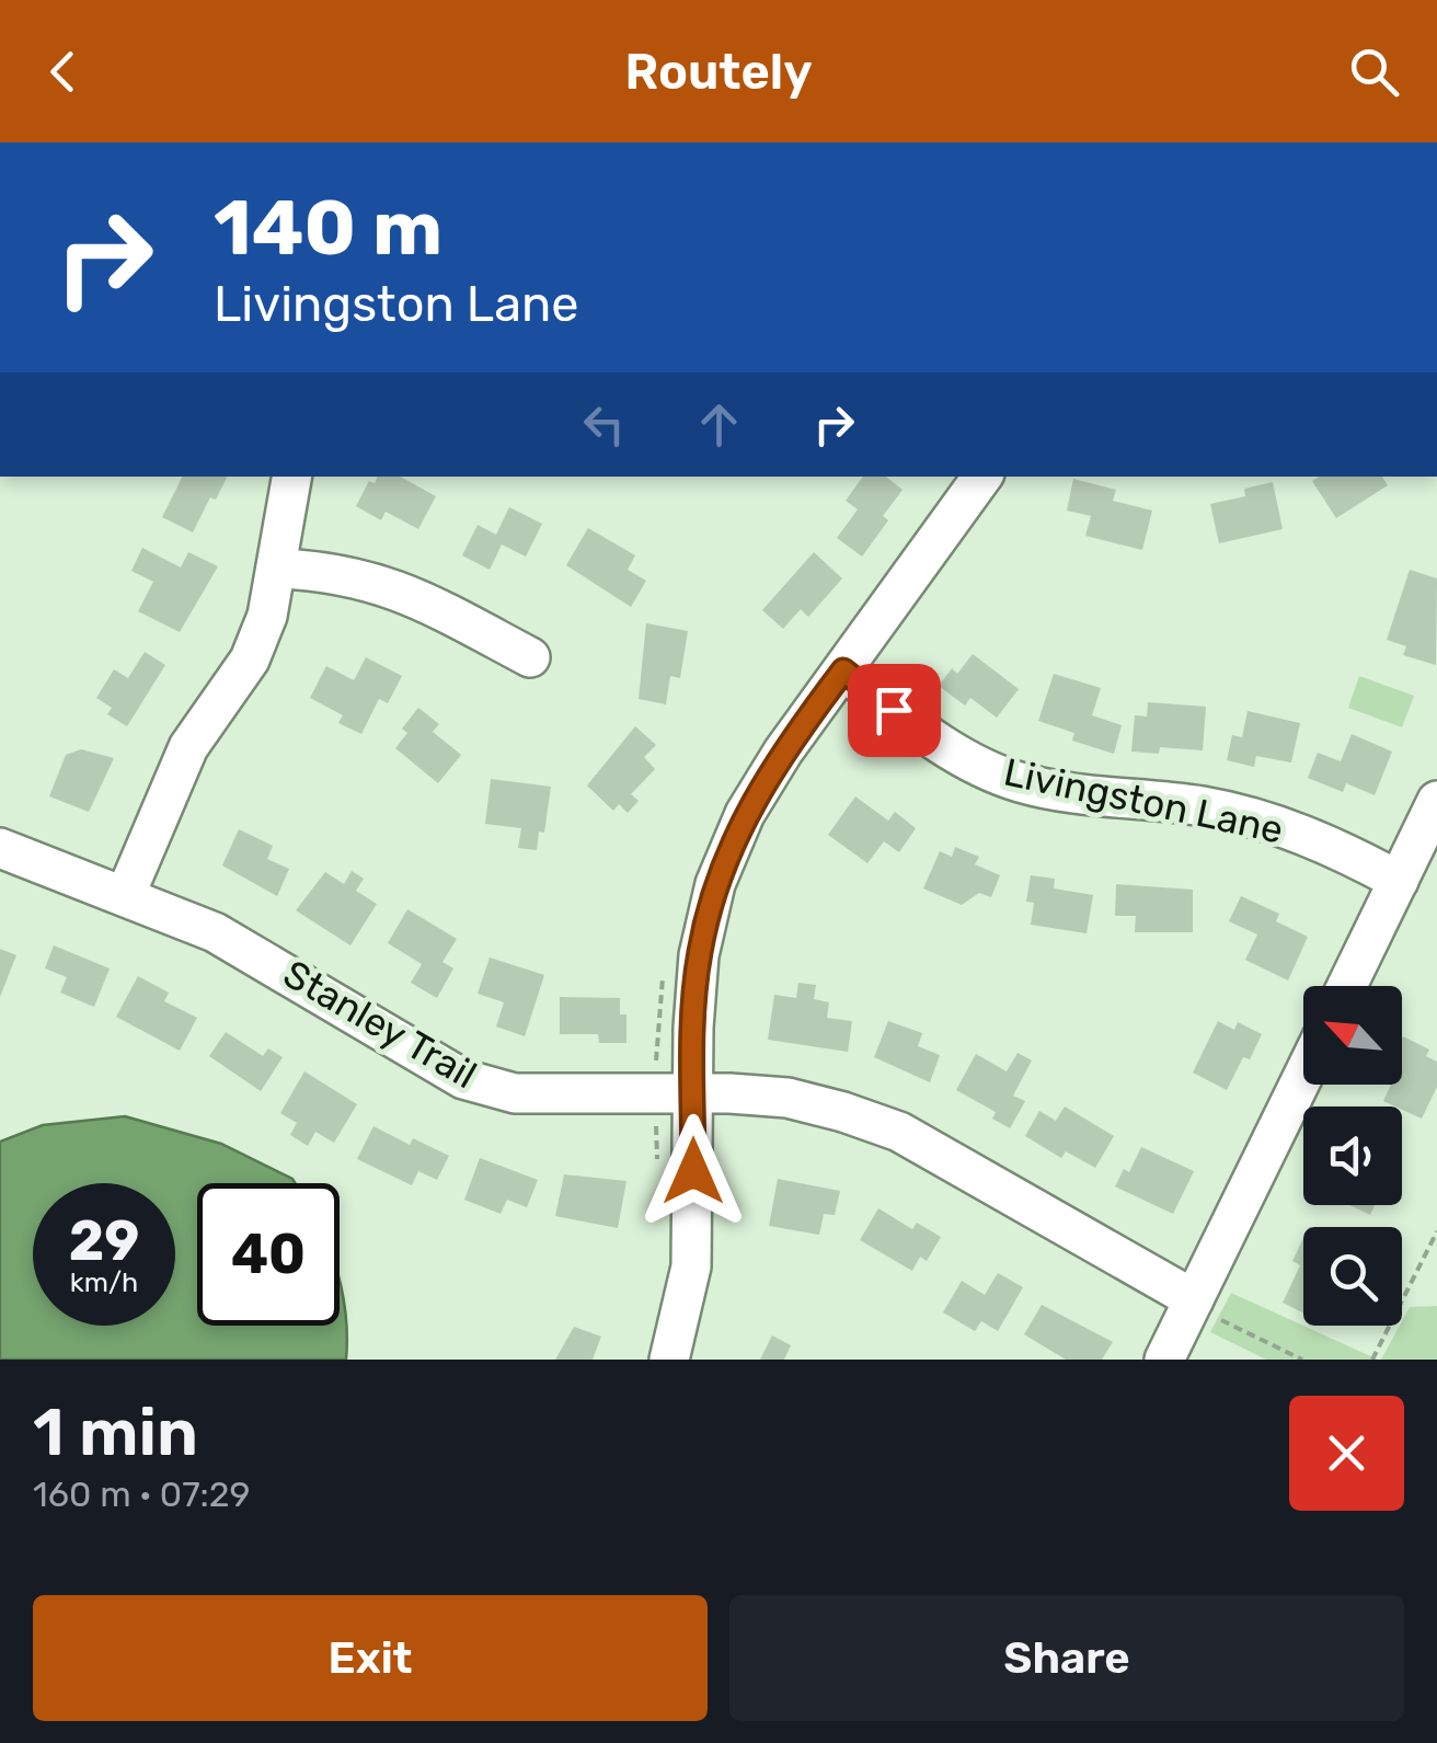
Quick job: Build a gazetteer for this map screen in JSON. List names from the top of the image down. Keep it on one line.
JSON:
{"streets":{"street":["Livingston Lane","Stanley Trail"]},"north":"top left","page":{"header":"Routely","turn":["140 m","Livingston Lane"],"speed":"29 km/h","limit":"40","heading":["1 min","160 m · 07:29"],"buttons":["Exit","Share"]}}
